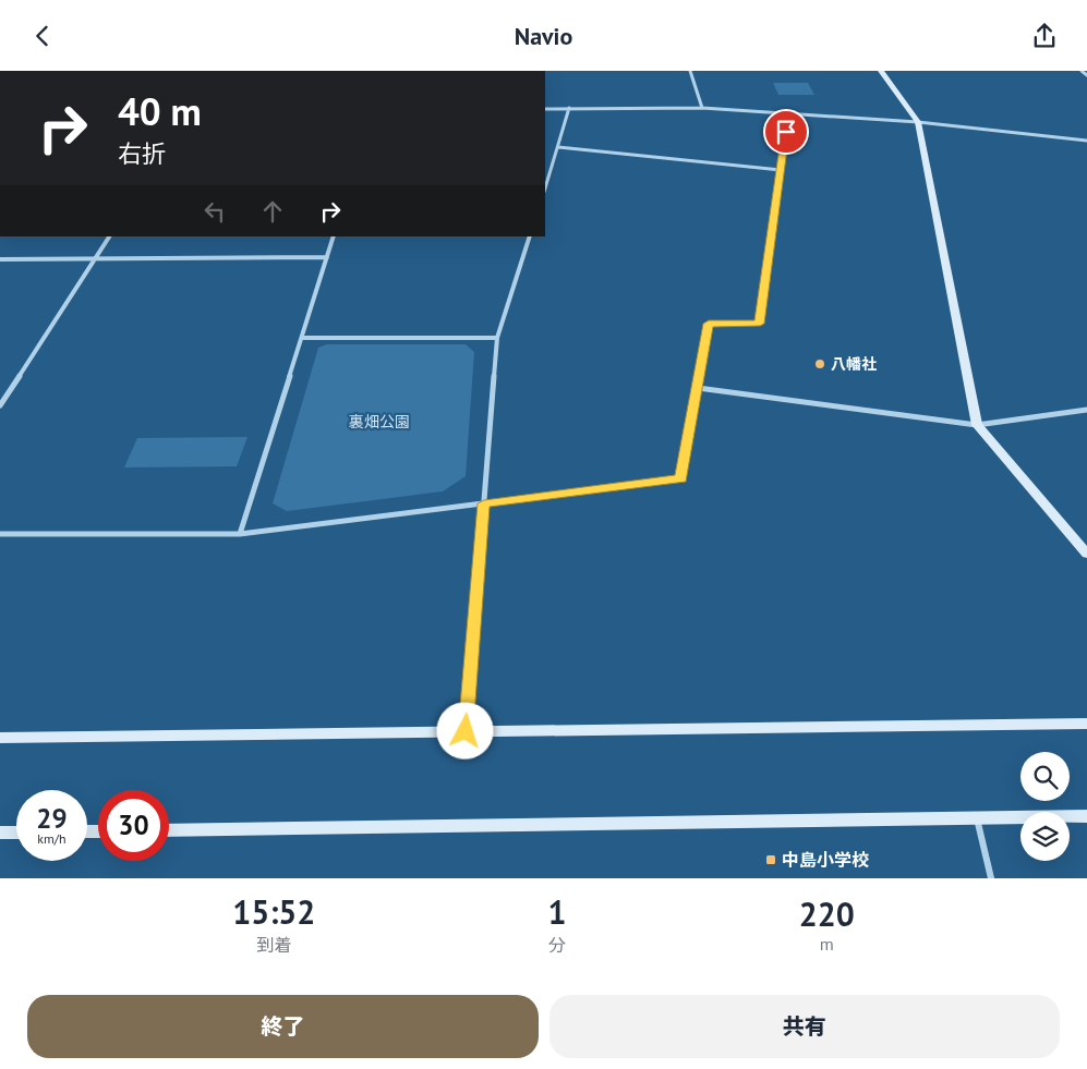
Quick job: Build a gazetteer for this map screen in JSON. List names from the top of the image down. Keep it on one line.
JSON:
{"parks":["裏畑公園"],"places":{"other":["八幡社"],"transit":["中島小学校"]},"page":{"header":"Navio","turn":["40 m","右折"],"speed":"29 km/h","limit":"30","eta":["15:52","到着","1","分","220","m"],"buttons":["終了","共有"]}}
